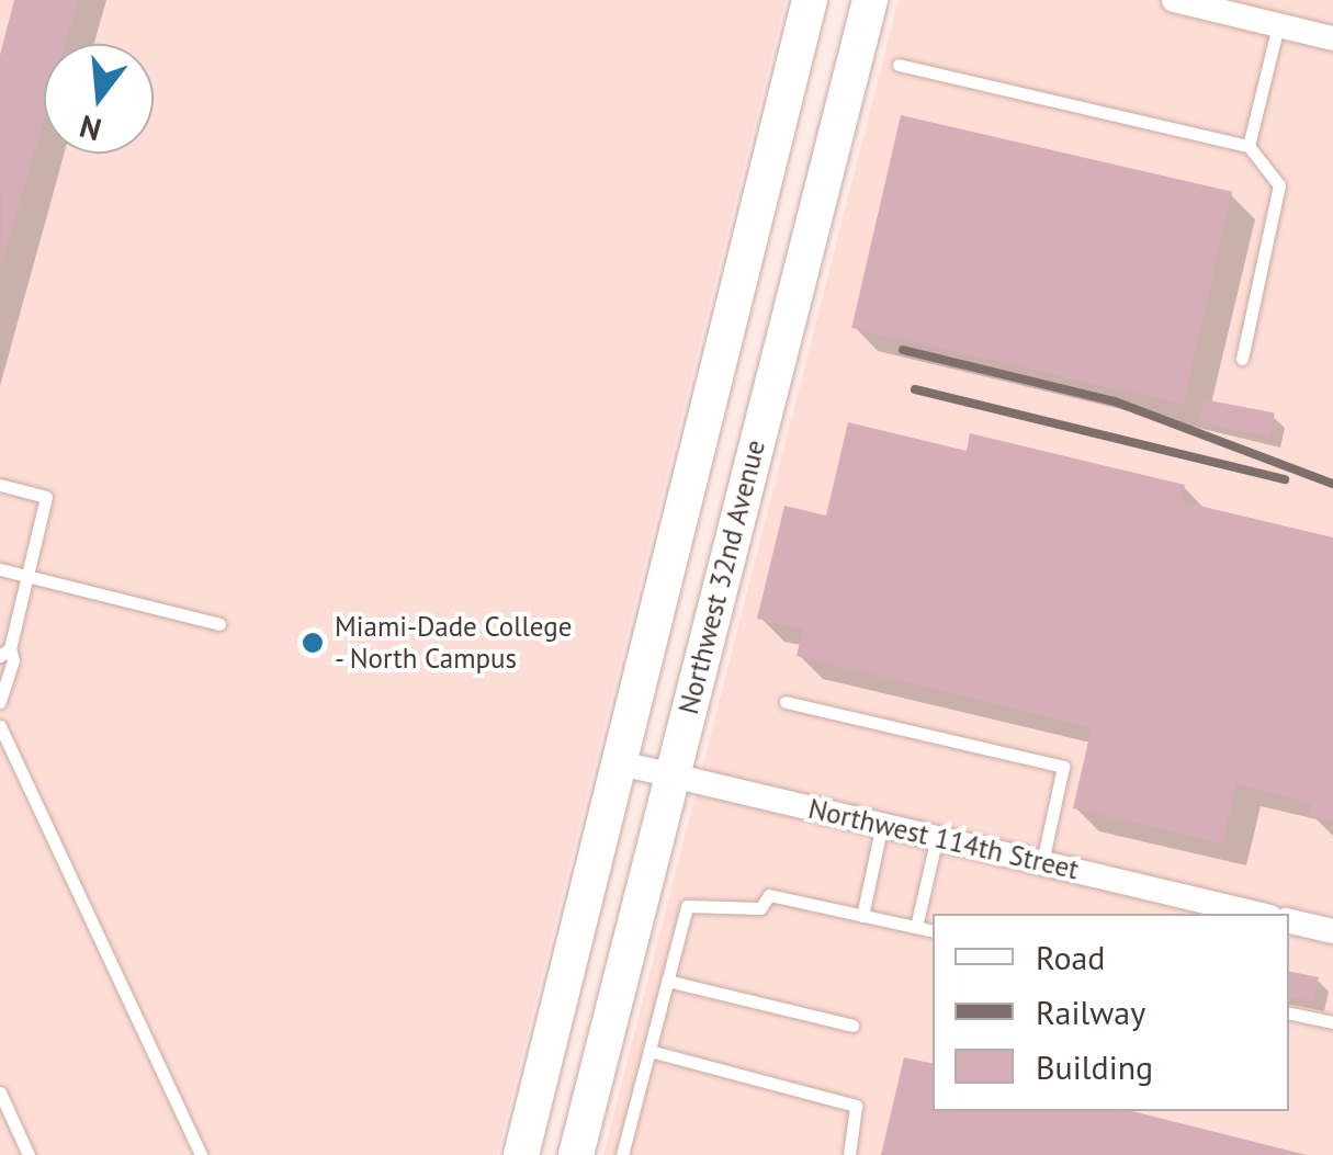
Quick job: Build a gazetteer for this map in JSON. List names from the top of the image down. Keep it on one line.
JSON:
{"streets":{"main road":["Northwest 32nd Avenue"],"street":["Northwest 114th Street"]},"crossings":[["Northwest 32nd Avenue","Northwest 114th Street"]],"places":["Miami-Dade College - North Campus"],"legend":["Road","Railway","Building"],"north":"bottom"}
